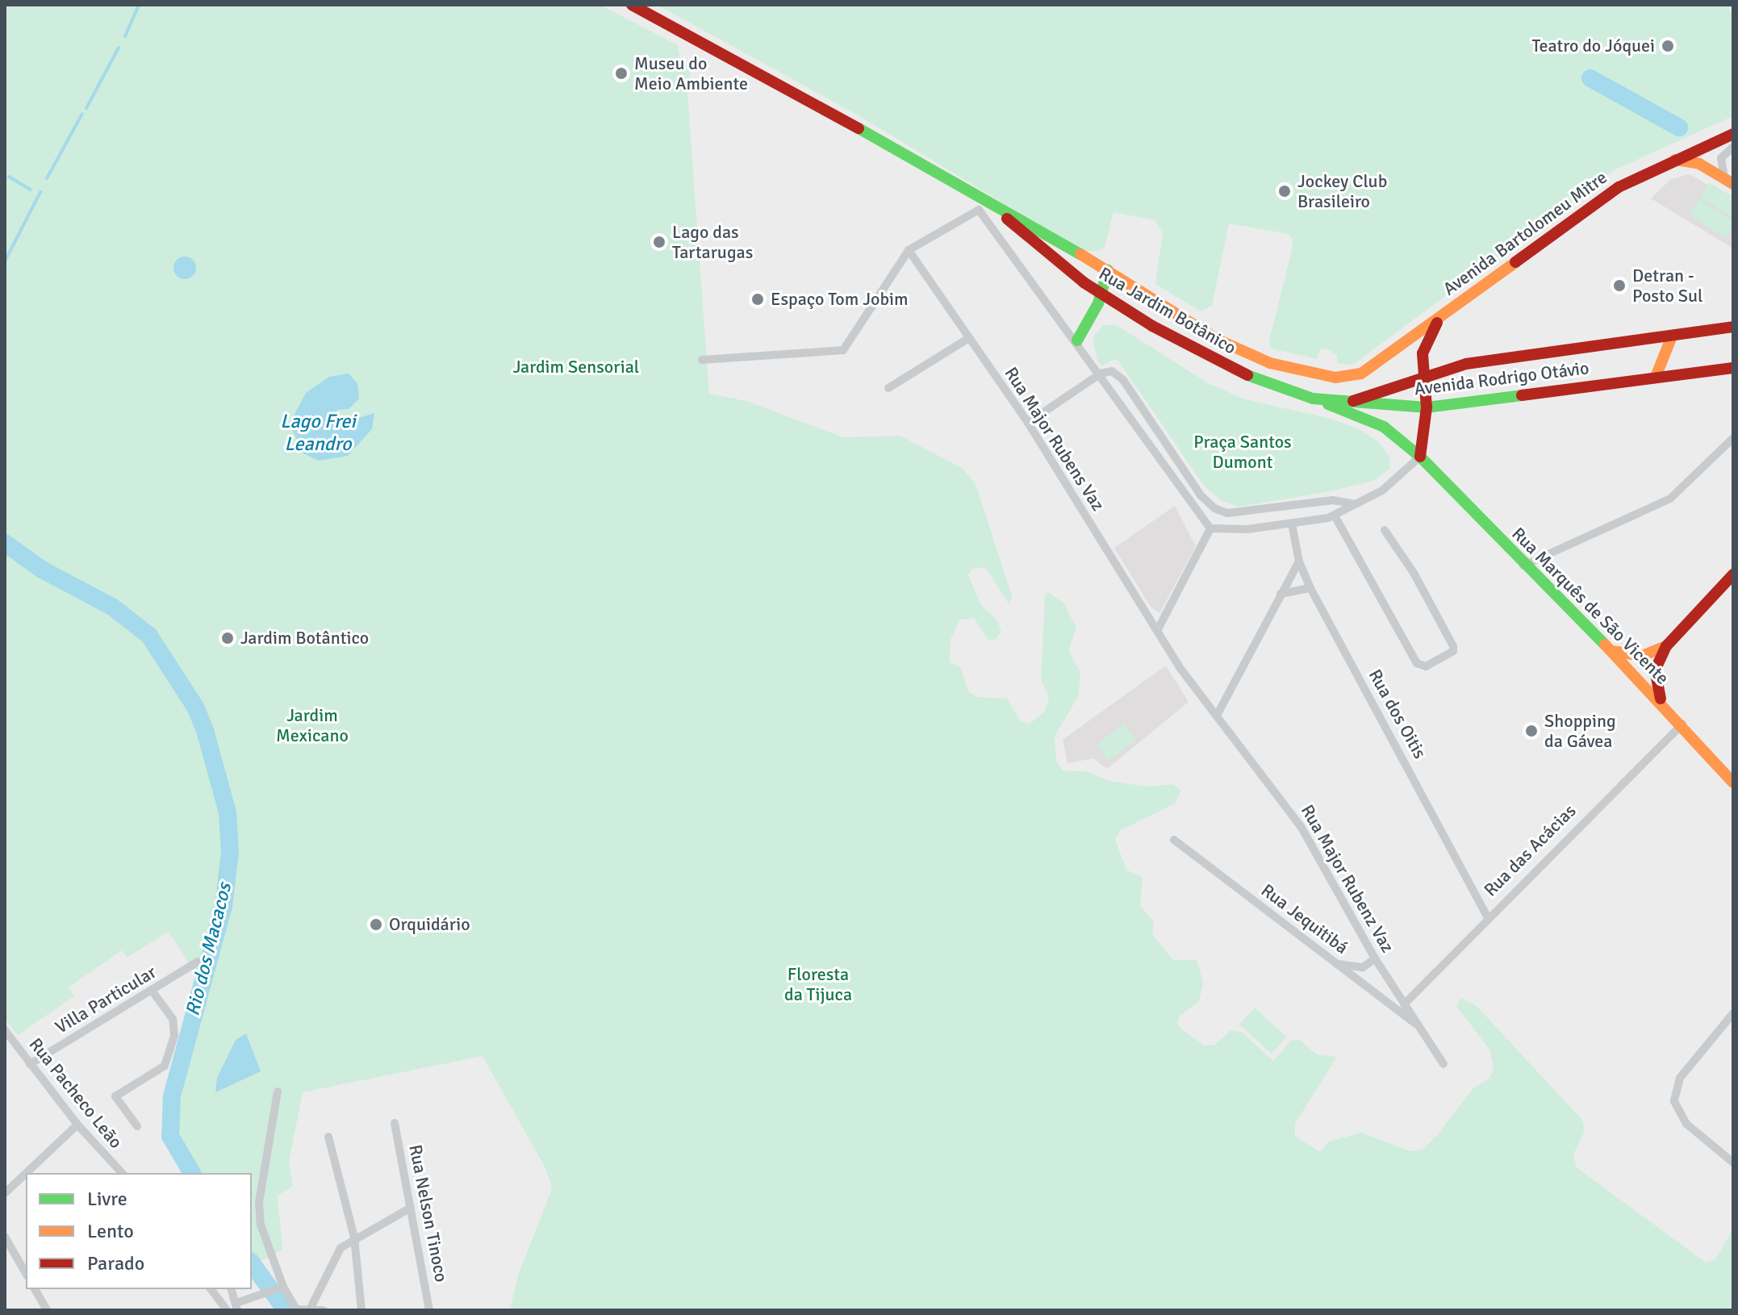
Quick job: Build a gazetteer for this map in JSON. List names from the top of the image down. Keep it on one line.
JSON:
{"streets":{"main road":["Avenida Bartolomeu Mitre","Rua Jardim Botânico","Avenida Rodrigo Otávio","Rua Marquês de São Vicente"],"street":["Rua Major Rubens Vaz","Rua dos Oitis","Rua das Acácias","Rua Major Rubenz Vaz","Rua Jequitibá","Villa Particular","Rua Pacheco Leão","Rua Nelson Tinoco"]},"crossings":[["Avenida Bartolomeu Mitre","Rua Jardim Botânico"],["Rua Jardim Botânico","Avenida Rodrigo Otávio"],["Rua Major Rubens Vaz","Rua Major Rubenz Vaz"],["Rua Marquês de São Vicente","Rua das Acácias"],["Rua dos Oitis","Rua das Acácias"],["Rua das Acácias","Rua Major Rubenz Vaz"],["Rua Major Rubenz Vaz","Rua Jequitibá"],["Villa Particular","Rua Pacheco Leão"]],"water":["Lago Frei Leandro","Rio dos Macacos"],"parks":["Jardim Sensorial","Praça Santos Dumont","Jardim Mexicano","Floresta da Tijuca"],"places":["Teatro do Jóquei","Museu do Meio Ambiente","Jockey Club Brasileiro","Lago das Tartarugas","Detran - Posto Sul","Espaço Tom Jobim","Jardim Botântico","Shopping da Gávea","Orquidário"],"legend":["Livre","Lento","Parado"]}
